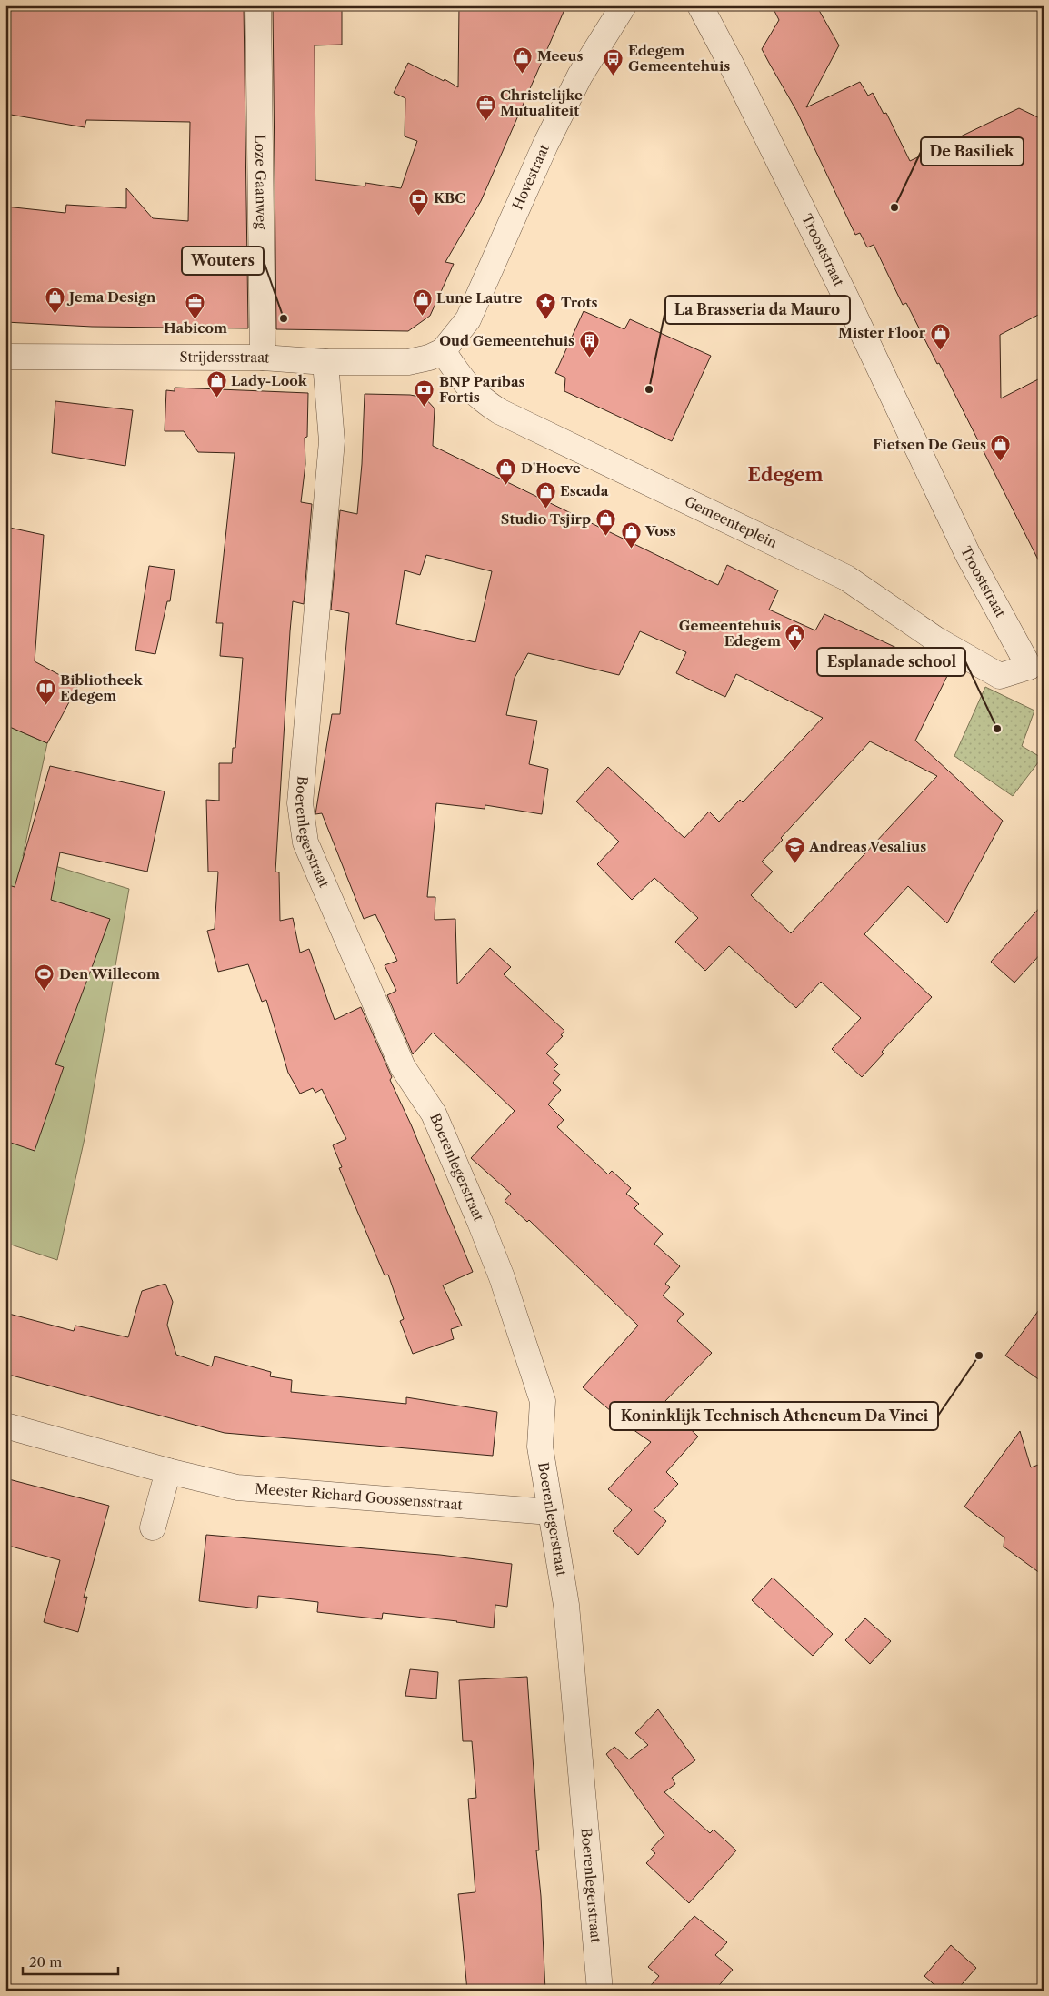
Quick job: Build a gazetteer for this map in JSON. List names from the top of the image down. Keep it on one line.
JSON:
{"streets":{"street":["Hovestraat","Loze Gaanweg","Trooststraat","Strijdersstraat","Gemeenteplein","Boerenlegerstraat","Meester Richard Goossensstraat"]},"crossings":[["Hovestraat","Strijdersstraat"],["Hovestraat","Gemeenteplein"],["Loze Gaanweg","Strijdersstraat"],["Trooststraat","Gemeenteplein"],["Strijdersstraat","Gemeenteplein"],["Strijdersstraat","Boerenlegerstraat"],["Boerenlegerstraat","Meester Richard Goossensstraat"]],"districts":["Edegem"],"places":{"shop":["Meeus","Jema Design","Lune Lautre","Mister Floor","Lady-Look","Fietsen De Geus","D'Hoeve","Escada","Studio Tsjirp","Voss"],"bus stop":["Edegem Gemeentehuis"],"office":["Christelijke Mutualiteit","Habicom"],"other":["De Basiliek","Wouters","La Brasseria da Mauro","Esplanade school","Koninklijk Technisch Atheneum Da Vinci"],"bank":["KBC","BNP Paribas Fortis"],"place":["Trots"],"building":["Oud Gemeentehuis"],"public building":["Gemeentehuis Edegem"],"library":["Bibliotheek Edegem"],"school or university":["Andreas Vesalius"],"sports":["Den Willecom"]},"scale_bar":"20 m"}
